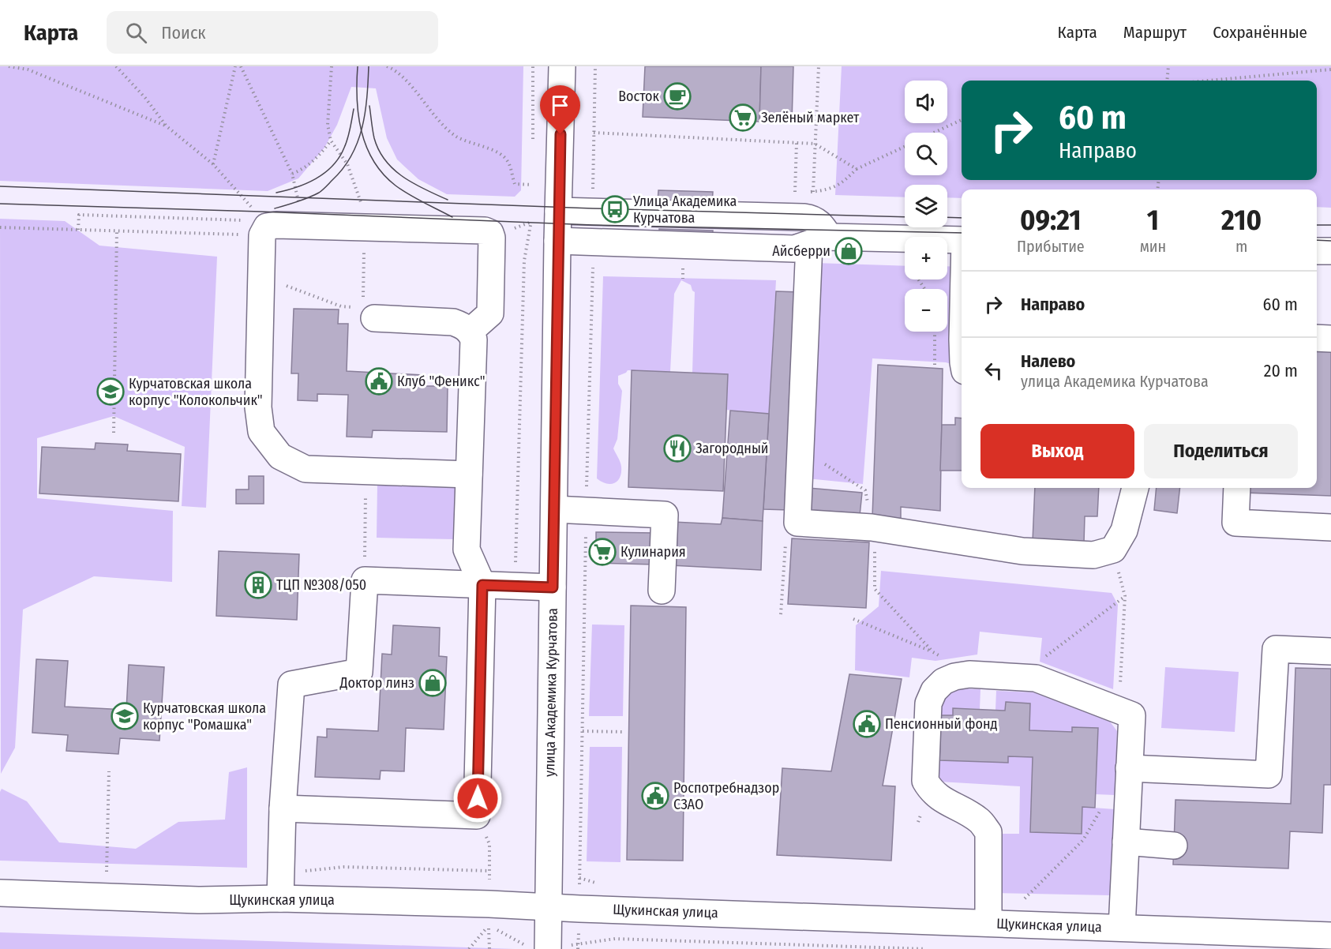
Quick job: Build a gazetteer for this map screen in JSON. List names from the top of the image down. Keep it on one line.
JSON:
{"streets":{"main road":["улица Академика Курчатова","Щукинская улица"]},"crossings":[["улица Академика Курчатова","Щукинская улица"]],"places":{"cafe":["Восток"],"supermarket":["Зелёный маркет","Кулинария"],"bus stop":["Улица Академика Курчатова"],"shop":["Айсберри","Доктор линз"],"public building":["Клуб \"Феникс\"","Пенсионный фонд","Роспотребнадзор СЗАО"],"school or university":["Курчатовская школа корпус \"Колокольчик\"","Курчатовская школа корпус \"Ромашка\""],"restaurant":["Загородный"],"building":["ТЦП №308/050"]},"page":{"header":"Карта","search":"Поиск","nav":["Карта","Маршрут","Сохранённые"],"map_buttons":["+","−"],"turn":["60 m","Направо"],"eta":["09:21","Прибытие","1","мин","210","m"],"list":[{"name":"Направо","value":"60 m"},{"name":"Налево","note":"улица Академика Курчатова","value":"20 m"}],"buttons":["Выход","Поделиться"]}}
